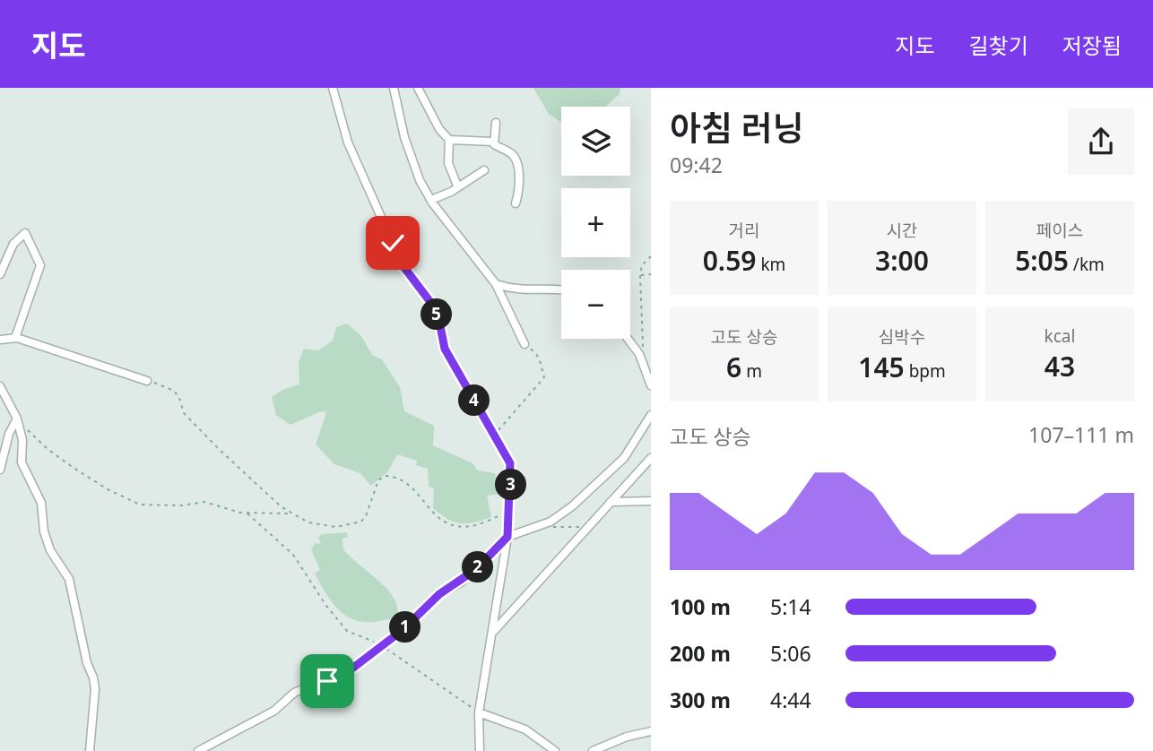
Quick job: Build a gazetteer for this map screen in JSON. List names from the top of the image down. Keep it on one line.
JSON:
{"page":{"header":"지도","nav":["지도","길찾기","저장됨"],"heading":["아침 러닝","09:42"],"map_buttons":["+","−"],"stats":[["거리","0.59 km"],["시간","3:00"],["페이스","5:05 /km"],["고도 상승","6 m"],["심박수","145 bpm"],["kcal","43"]],"pins":["5","4","3","2","1"],"chart":["고도 상승","107–111 m"],"list":[{"name":"100 m","note":"5:14"},{"name":"200 m","note":"5:06"},{"name":"300 m","note":"4:44"}]}}
